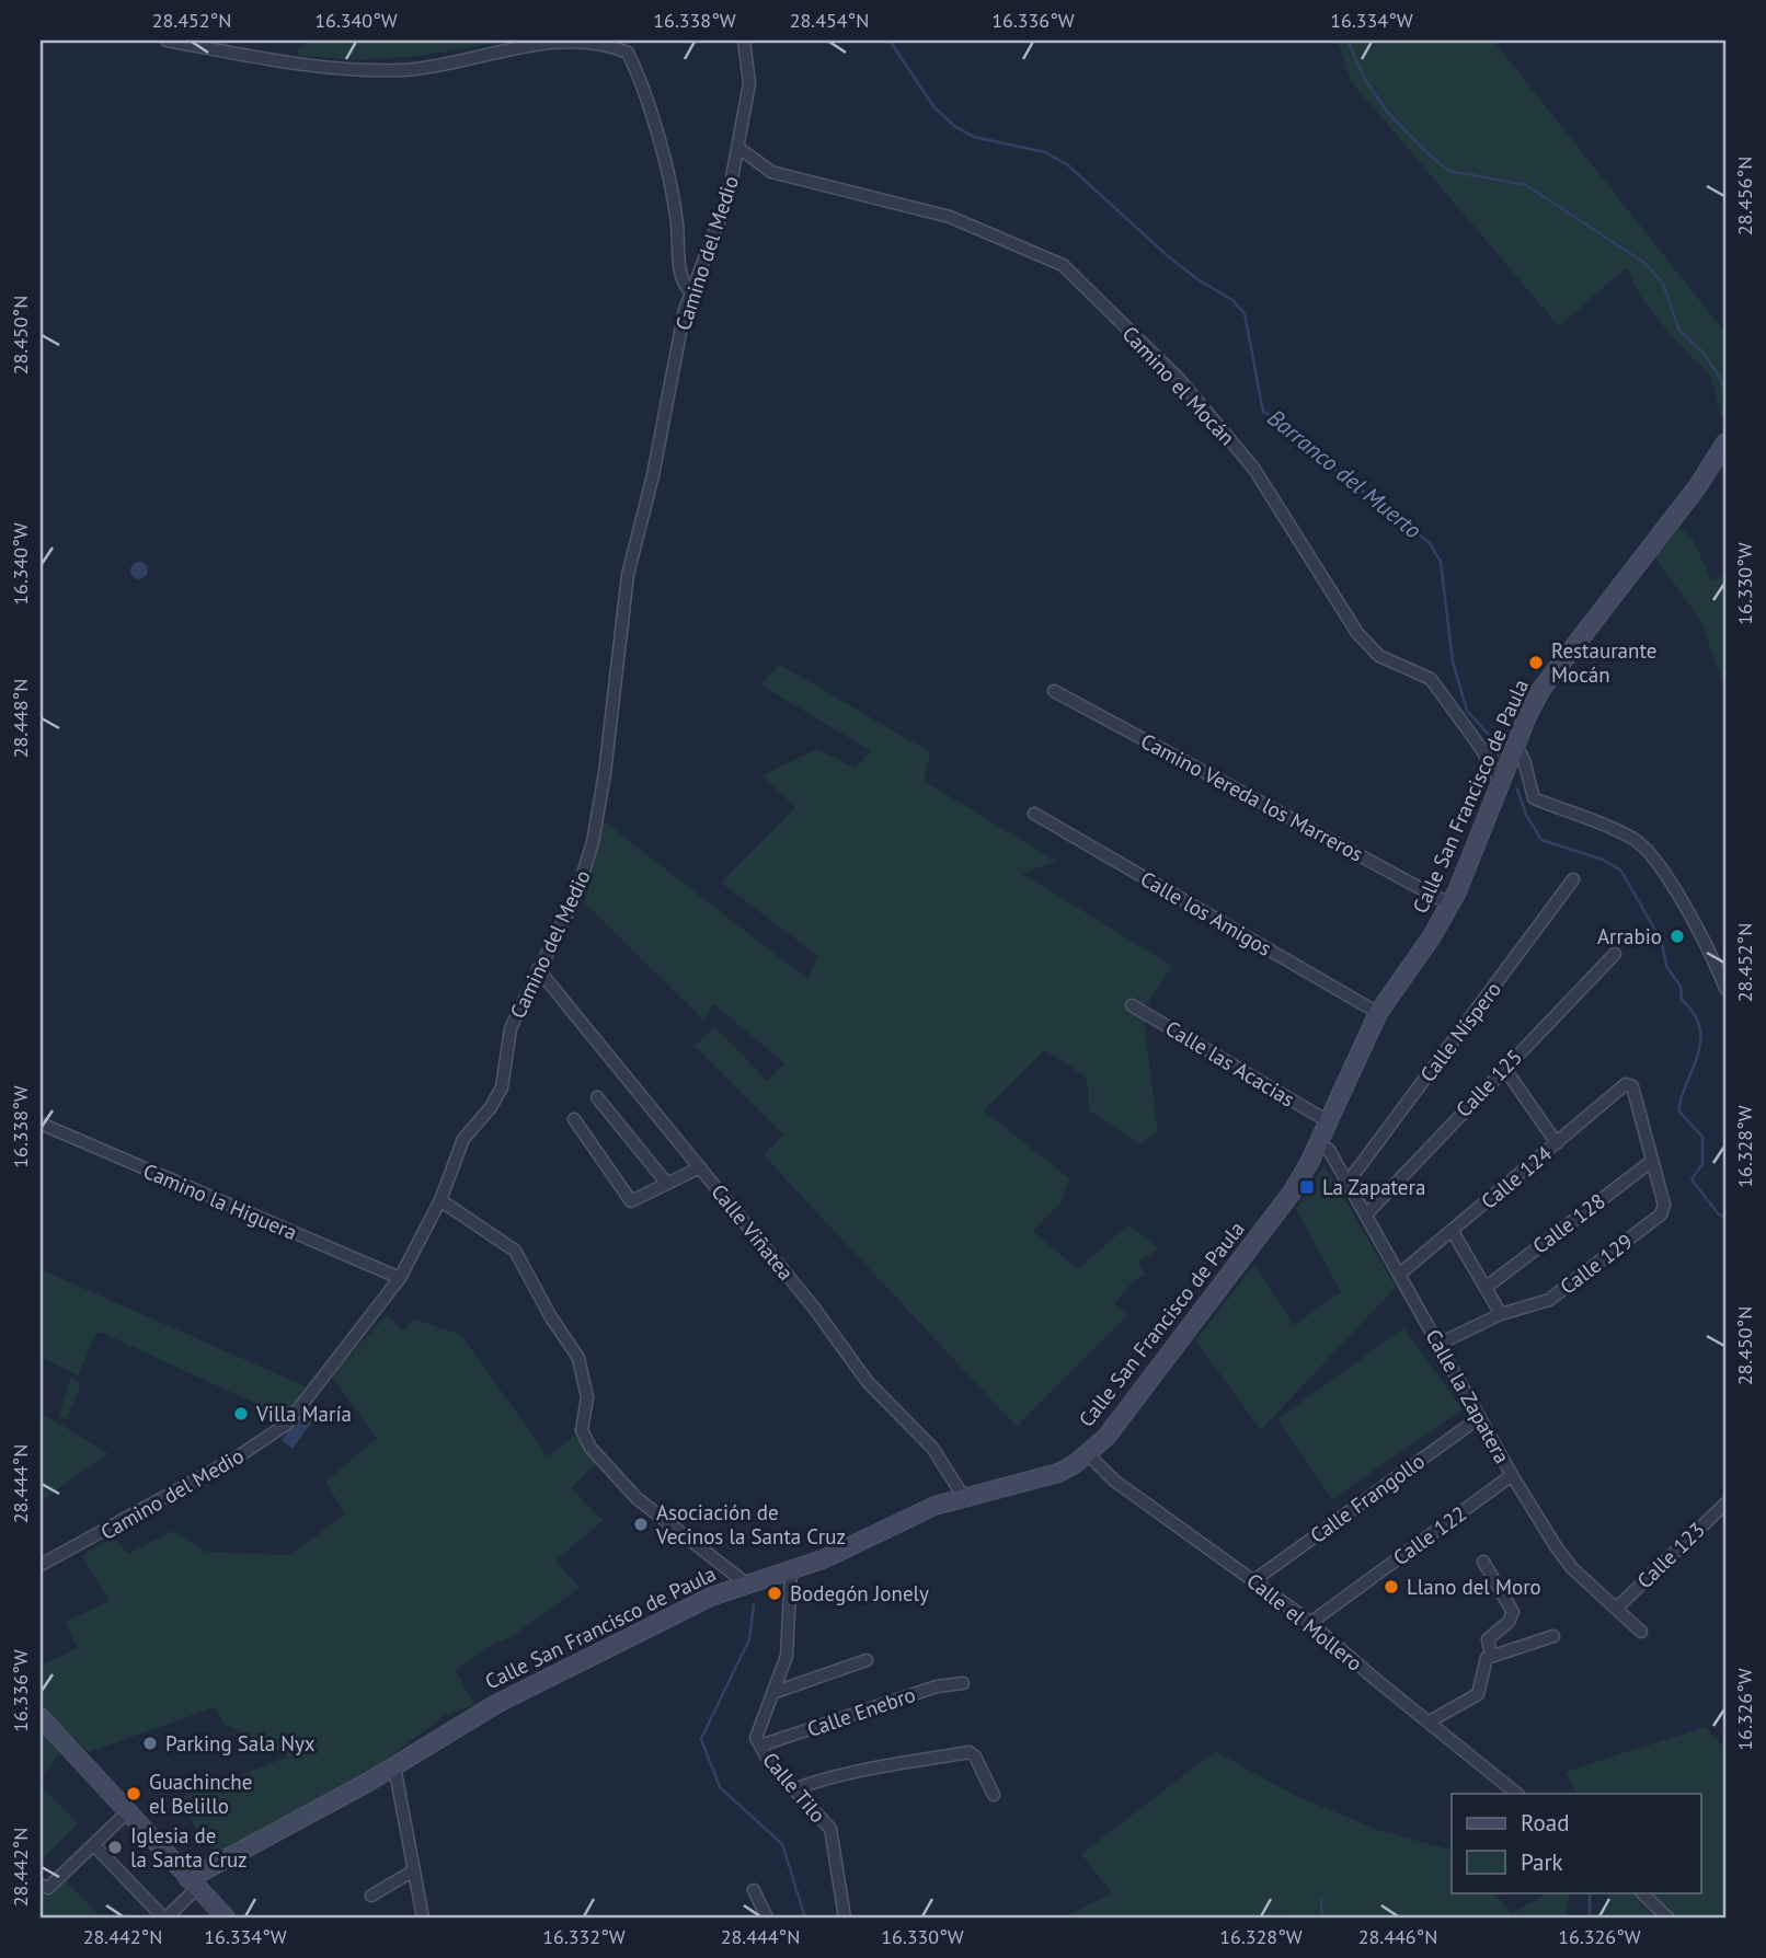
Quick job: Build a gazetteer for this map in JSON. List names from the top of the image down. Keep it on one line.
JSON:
{"streets":{"main road":["Calle San Francisco de Paula"],"street":["Camino del Medio","Camino el Mocán","Camino Vereda los Marreros","Calle los Amigos","Calle Níspero","Calle las Acacias","Calle 125","Calle 124","Camino la Higuera","Calle 128","Calle Viñatea","Calle 129","Calle la Zapatera","Calle Frangollo","Calle 122","Calle 123","Calle el Mollero","Calle Enebro","Calle Tilo"]},"crossings":[["Camino del Medio","Camino el Mocán"],["Camino del Medio","Camino la Higuera"],["Camino del Medio","Calle Viñatea"],["Camino el Mocán","Calle San Francisco de Paula"],["Calle San Francisco de Paula","Camino Vereda los Marreros"],["Calle San Francisco de Paula","Calle los Amigos"],["Calle San Francisco de Paula","Calle las Acacias"],["Calle San Francisco de Paula","Calle Viñatea"],["Calle San Francisco de Paula","Calle la Zapatera"],["Calle San Francisco de Paula","Calle el Mollero"],["Calle San Francisco de Paula","Calle Tilo"],["Calle Níspero","Calle la Zapatera"],["Calle 125","Calle la Zapatera"],["Calle 124","Calle 128"],["Calle 124","Calle 129"],["Calle 124","Calle la Zapatera"],["Calle 128","Calle 129"],["Calle 129","Calle la Zapatera"],["Calle la Zapatera","Calle Frangollo"],["Calle la Zapatera","Calle 122"],["Calle la Zapatera","Calle 123"],["Calle Frangollo","Calle el Mollero"],["Calle 122","Calle el Mollero"],["Calle Enebro","Calle Tilo"]],"water":["Barranco del Muerto"],"places":{"other":["Restaurante Mocán","Arrabio","Villa María","Asociación de Vecinos la Santa Cruz","Llano del Moro","Bodegón Jonely","Parking Sala Nyx","Guachinche el Belillo","Iglesia de la Santa Cruz"],"transit":["La Zapatera"]},"legend":["Road","Park"],"coordinates":["28.452°N","16.340°W","16.338°W","28.454°N","16.336°W","16.334°W","28.456°N","28.450°N","16.330°W","28.448°N","16.328°W","28.444°N","16.326°W","28.442°N","16.332°W","28.446°N"]}
